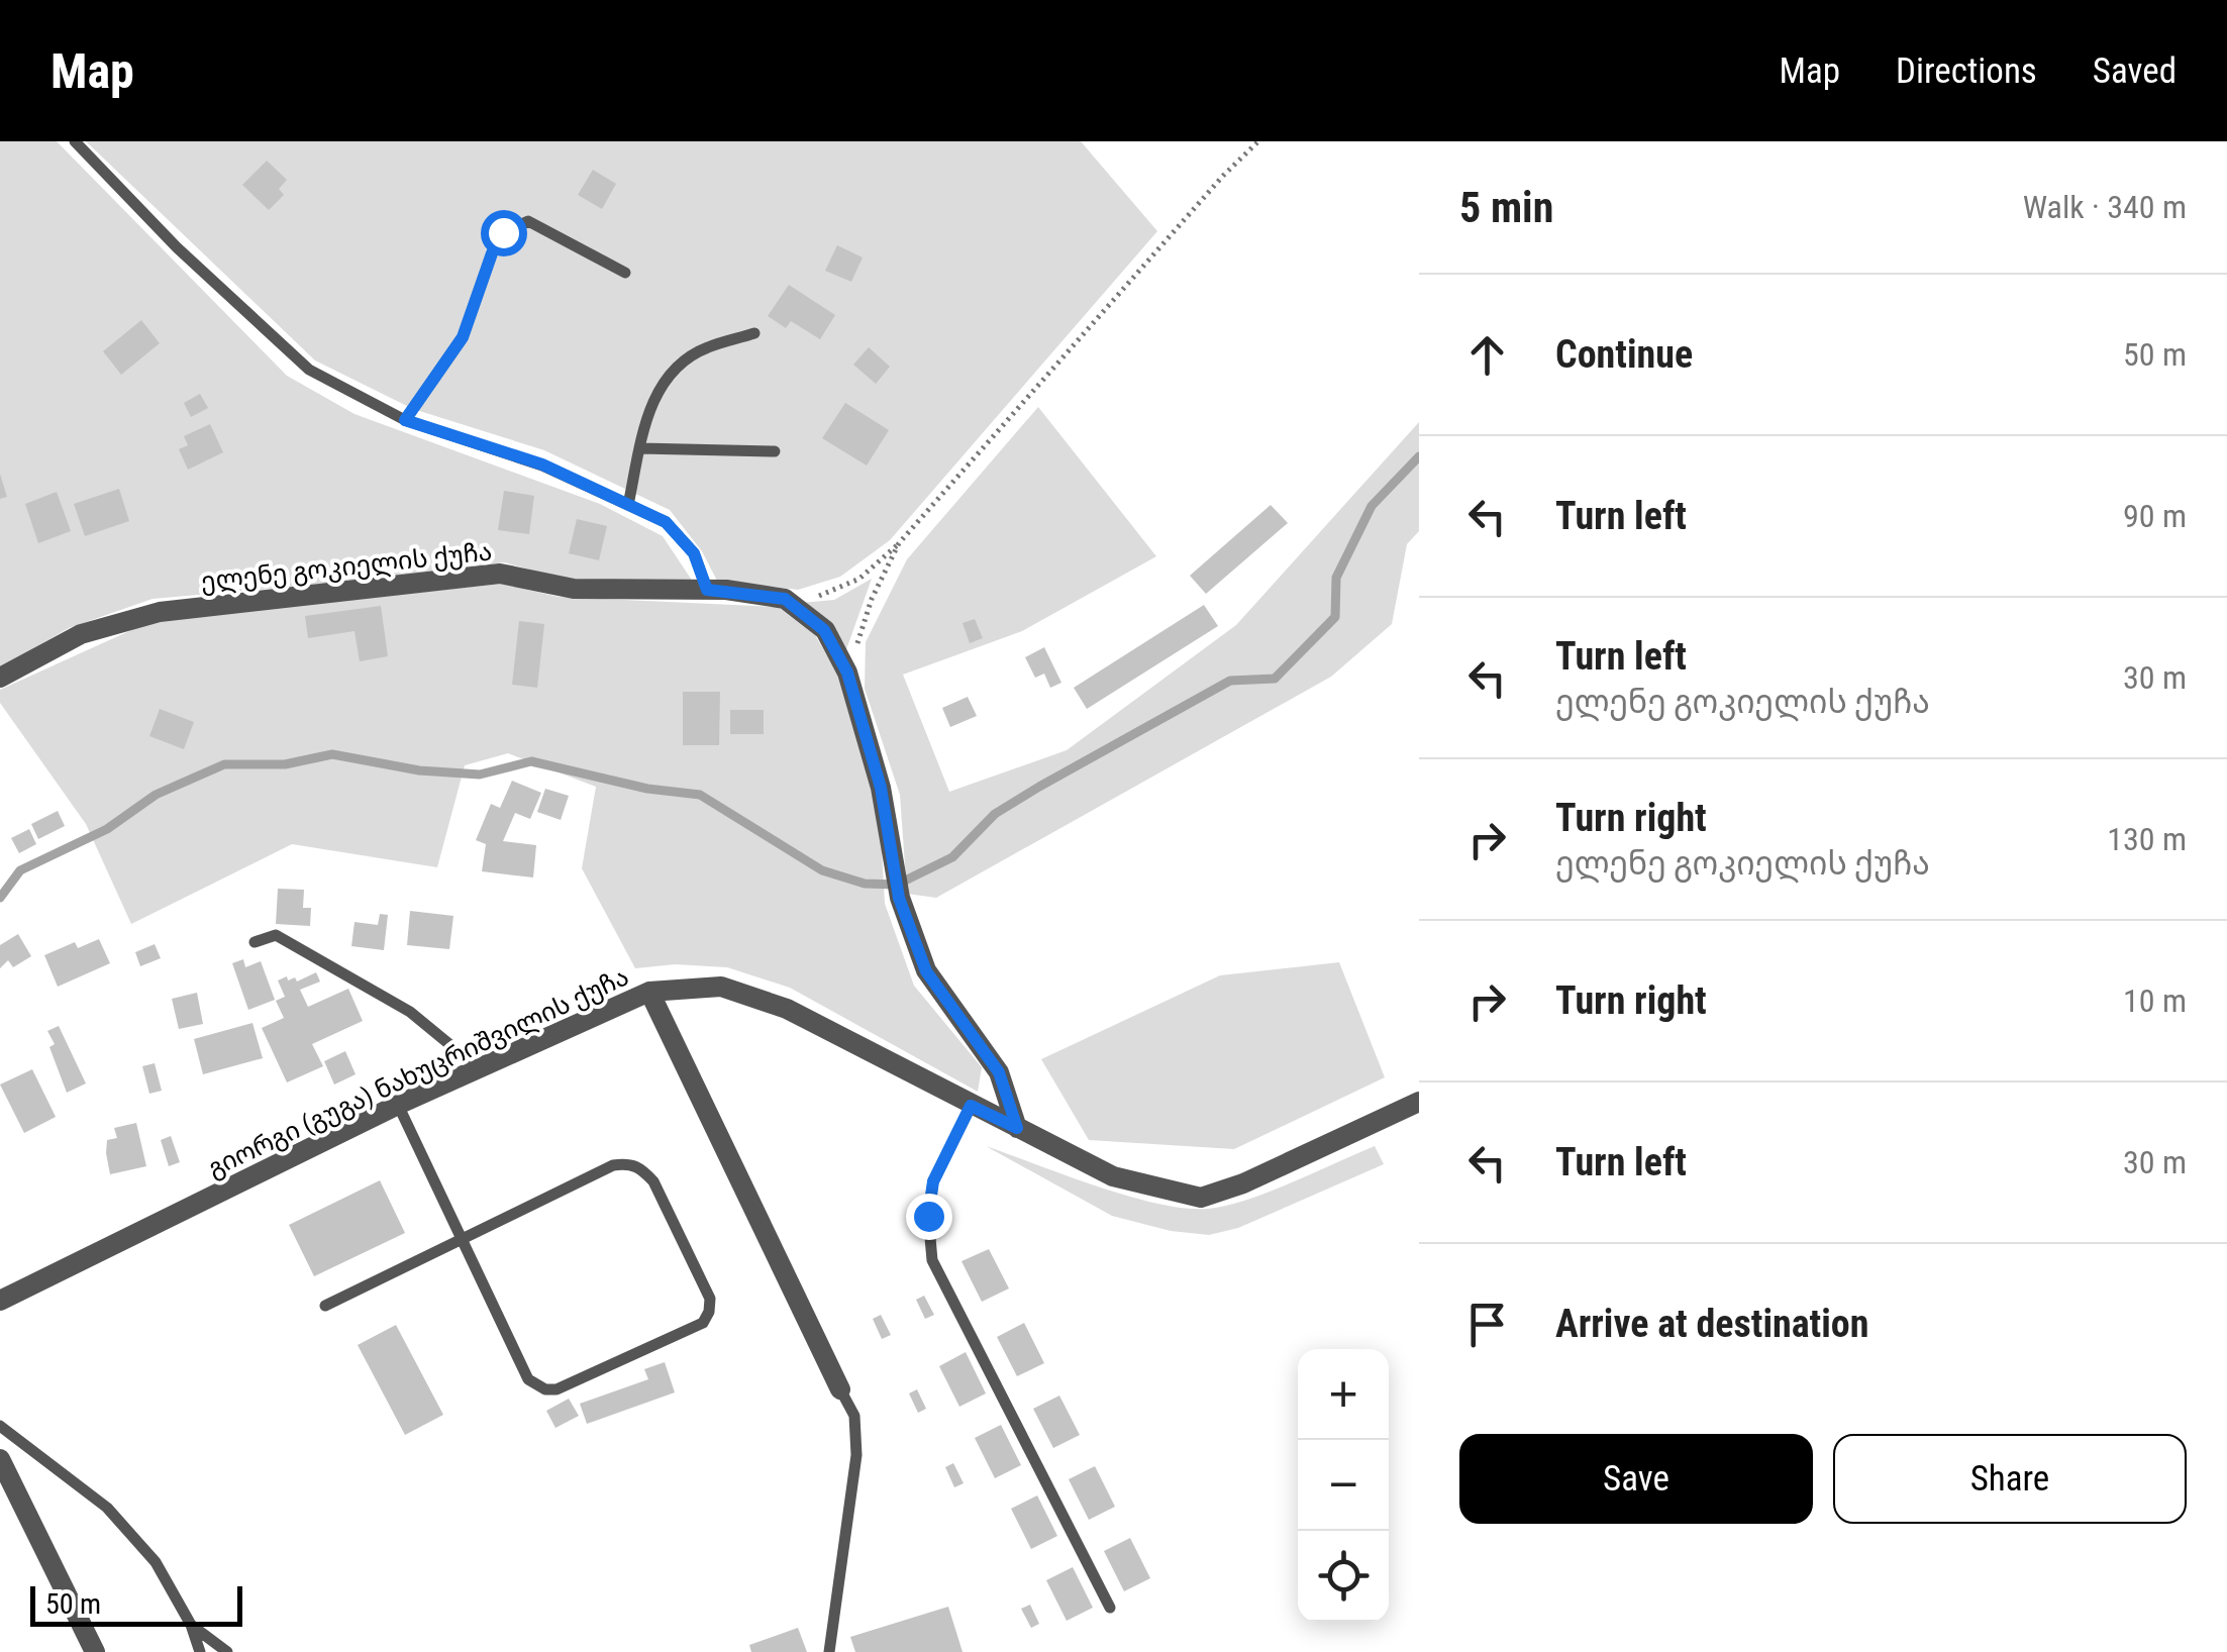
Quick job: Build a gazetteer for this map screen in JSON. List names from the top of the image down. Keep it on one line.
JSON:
{"streets":{"street":["ელენე გოკიელის ქუჩა","გიორგი (გუგა) ნახუცრიშვილის ქუჩა"]},"scale_bar":"50 m","page":{"header":"Map","nav":["Map","Directions","Saved"],"heading":["5 min","Walk · 340 m"],"list":[["Continue","50 m"],["Turn left","90 m"],["Turn left","ელენე გოკიელის ქუჩა","30 m"],["Turn right","ელენე გოკიელის ქუჩა","130 m"],["Turn right","10 m"],["Turn left","30 m"],"Arrive at destination"],"map_buttons":["+","−"],"buttons":["Save","Share"],"scale":"50 m"}}
